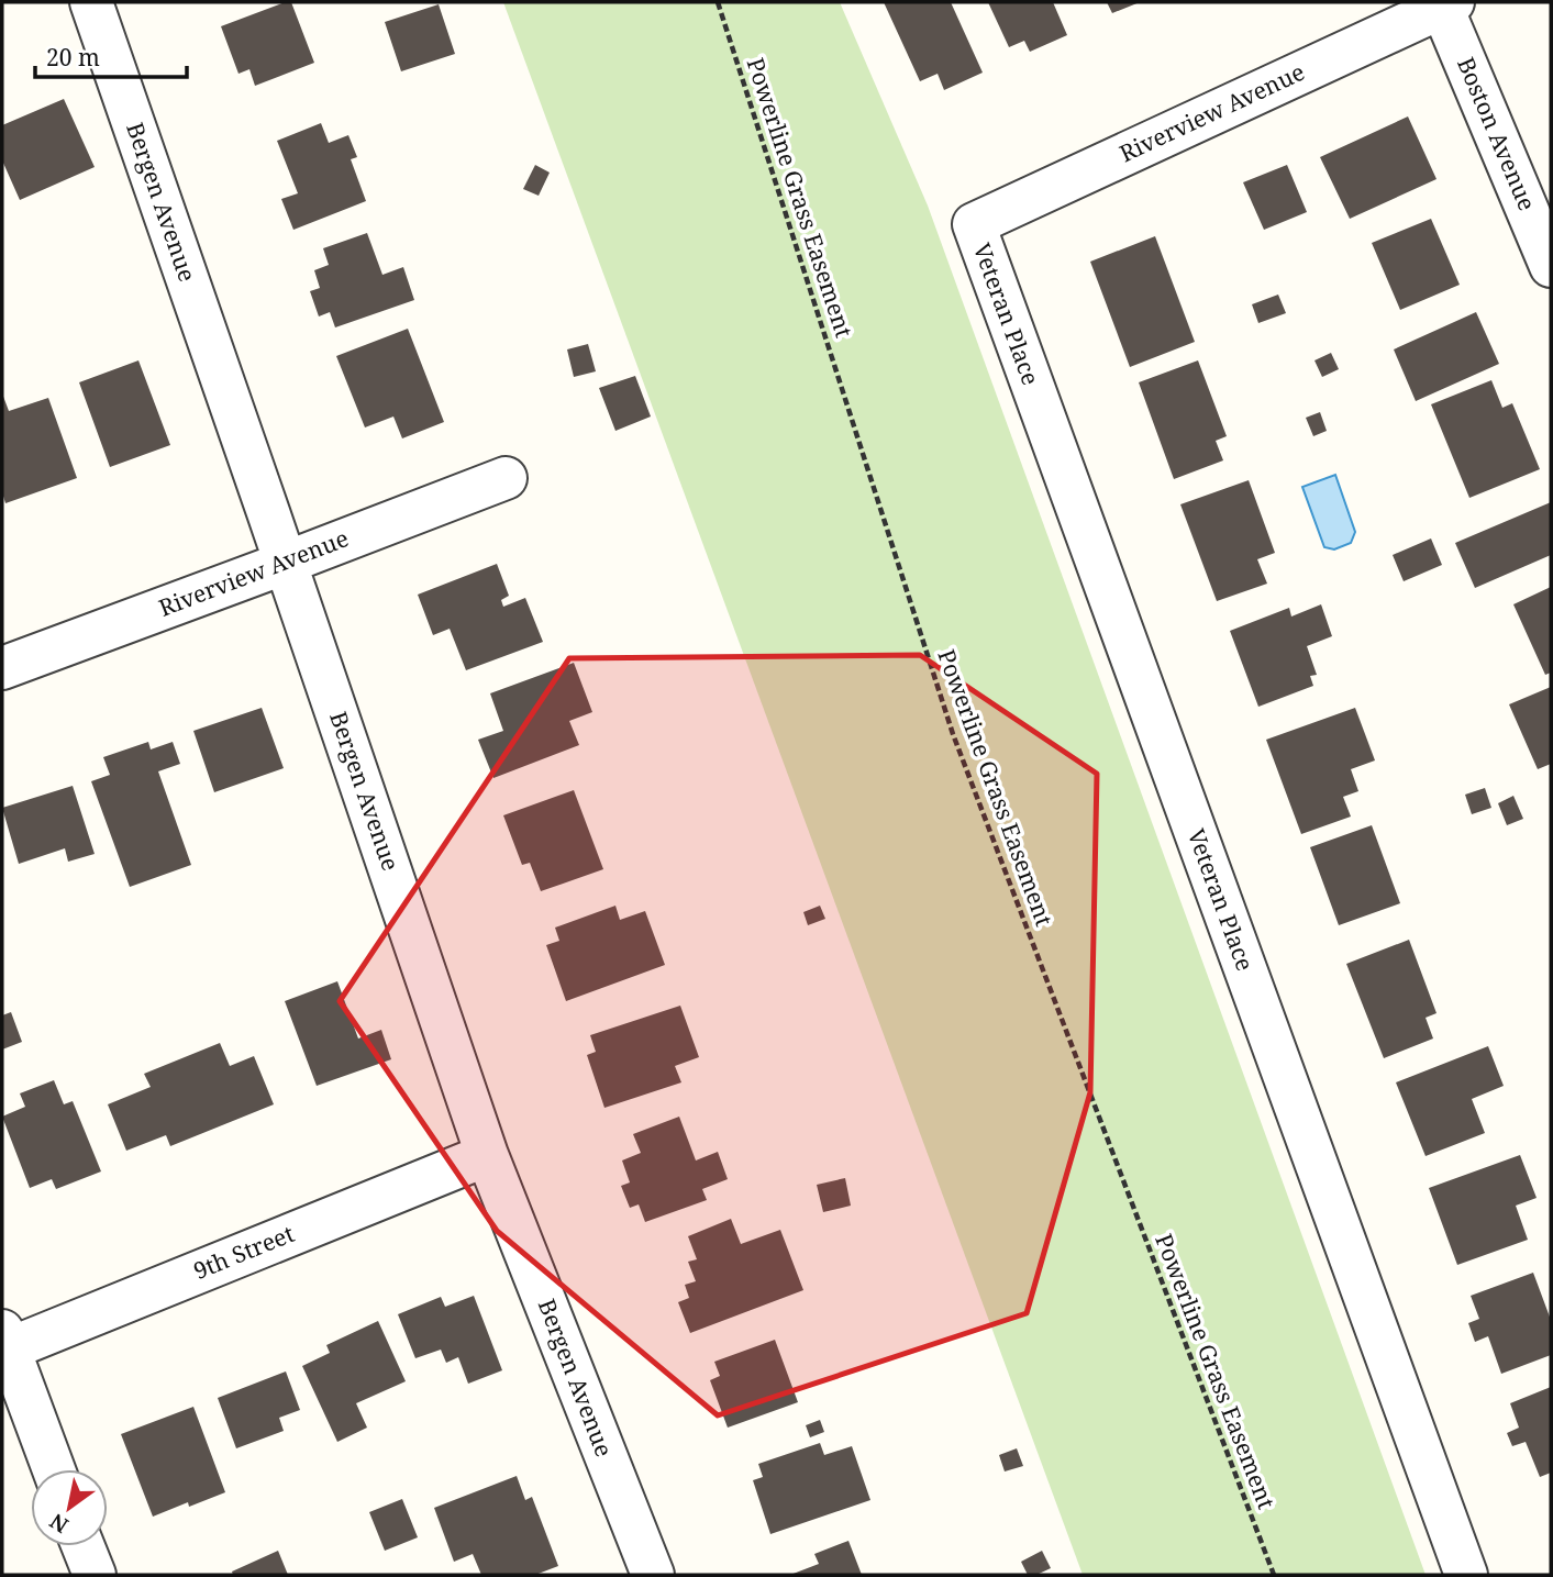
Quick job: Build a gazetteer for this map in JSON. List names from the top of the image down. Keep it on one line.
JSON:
{"streets":{"street":["Riverview Avenue","Boston Avenue","Bergen Avenue","Veteran Place","9th Street"],"path":["Powerline Grass Easement"]},"crossings":[["Riverview Avenue","Boston Avenue"],["Riverview Avenue","Bergen Avenue"],["Riverview Avenue","Veteran Place"],["Bergen Avenue","9th Street"]],"scale_bar":"20 m","north":"bottom left"}
